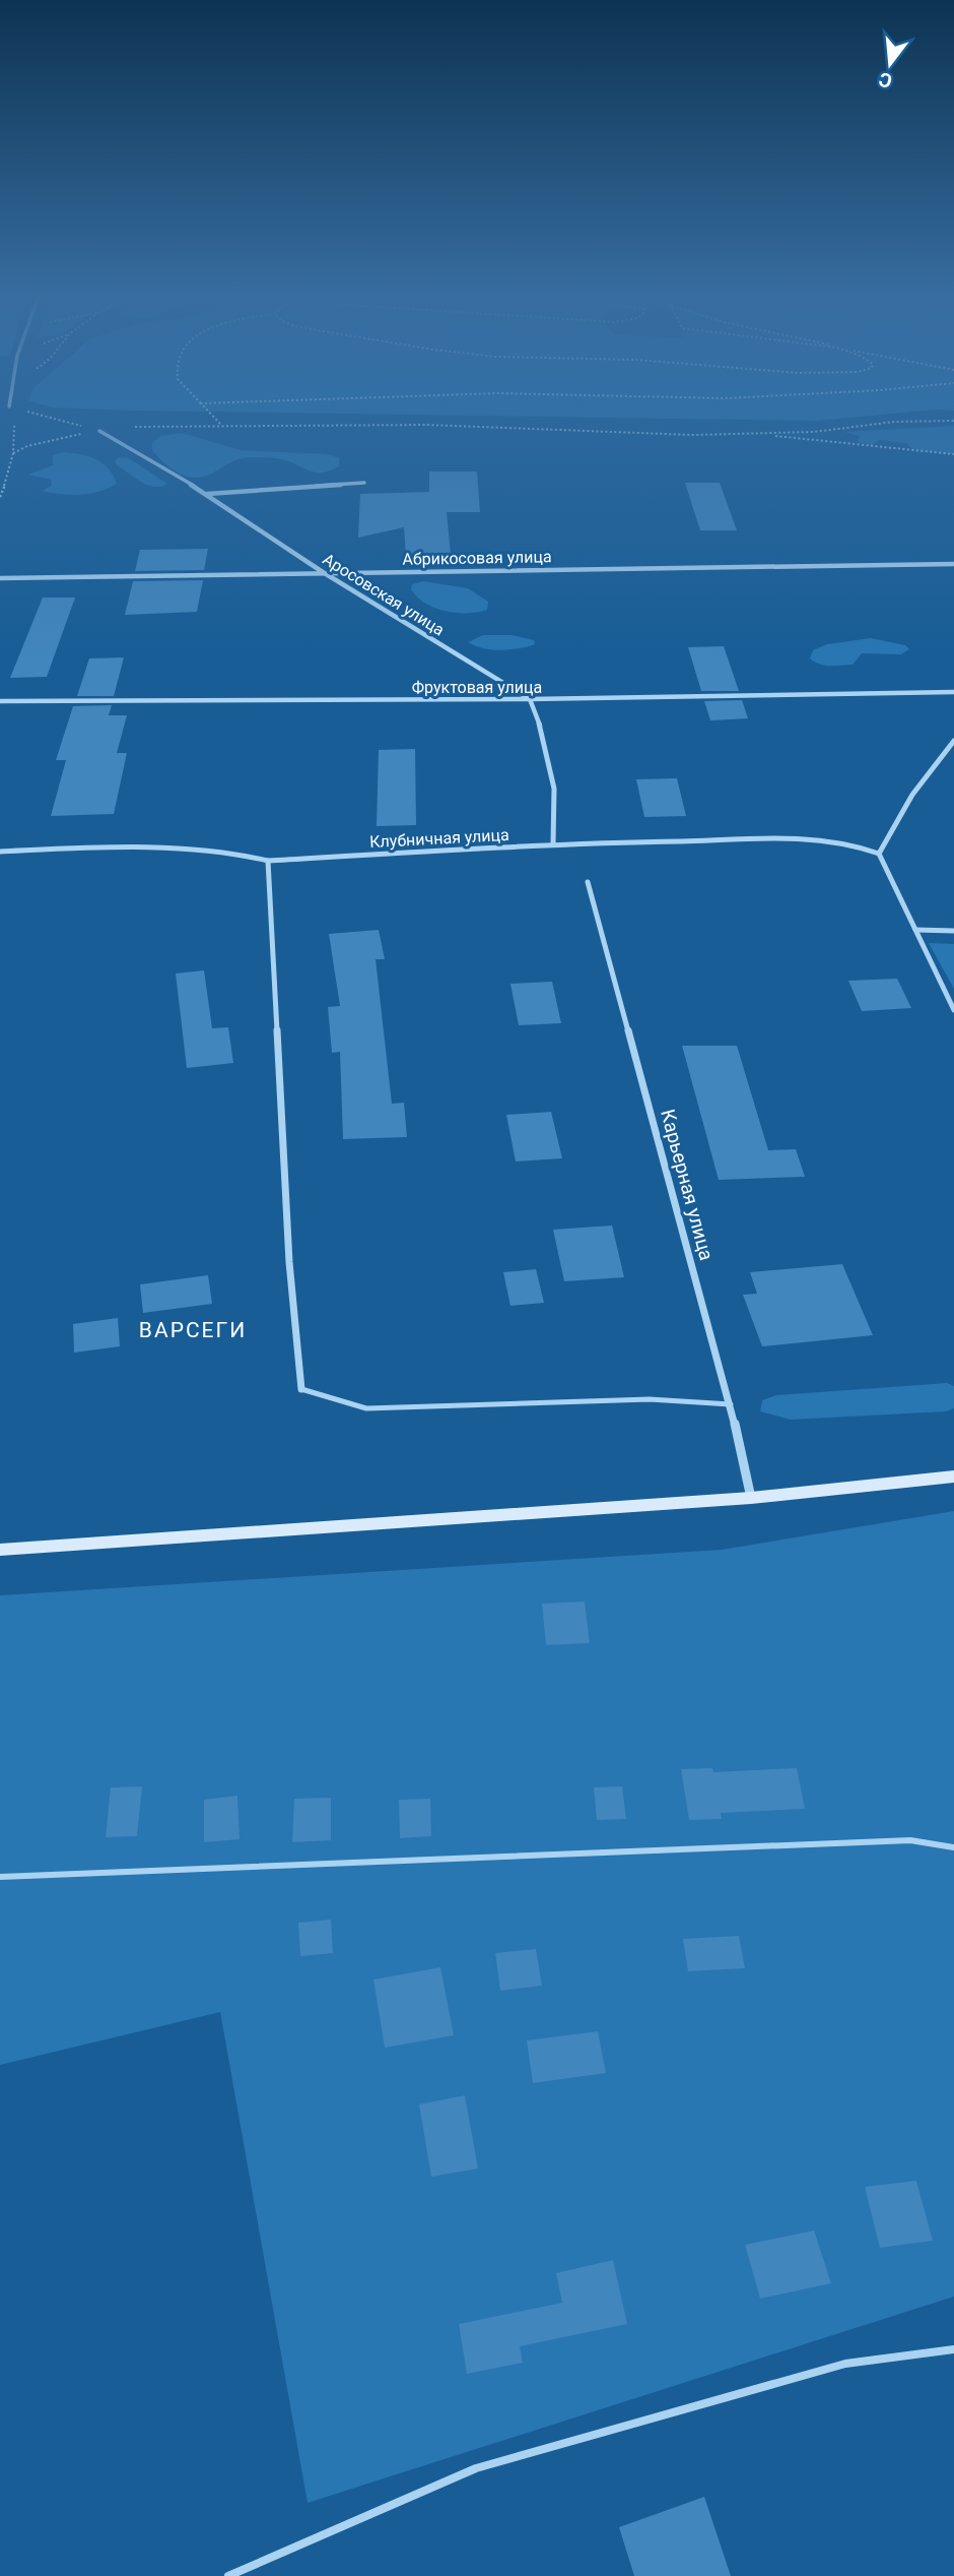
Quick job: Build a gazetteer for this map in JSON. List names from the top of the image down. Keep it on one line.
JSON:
{"streets":{"street":["Абрикосовая улица","Аросовская улица","Фруктовая улица","Клубничная улица","Карьерная улица"]},"crossings":[["Абрикосовая улица","Аросовская улица"],["Аросовская улица","Фруктовая улица"]],"districts":["ВАРСЕГИ"],"north":"bottom"}
